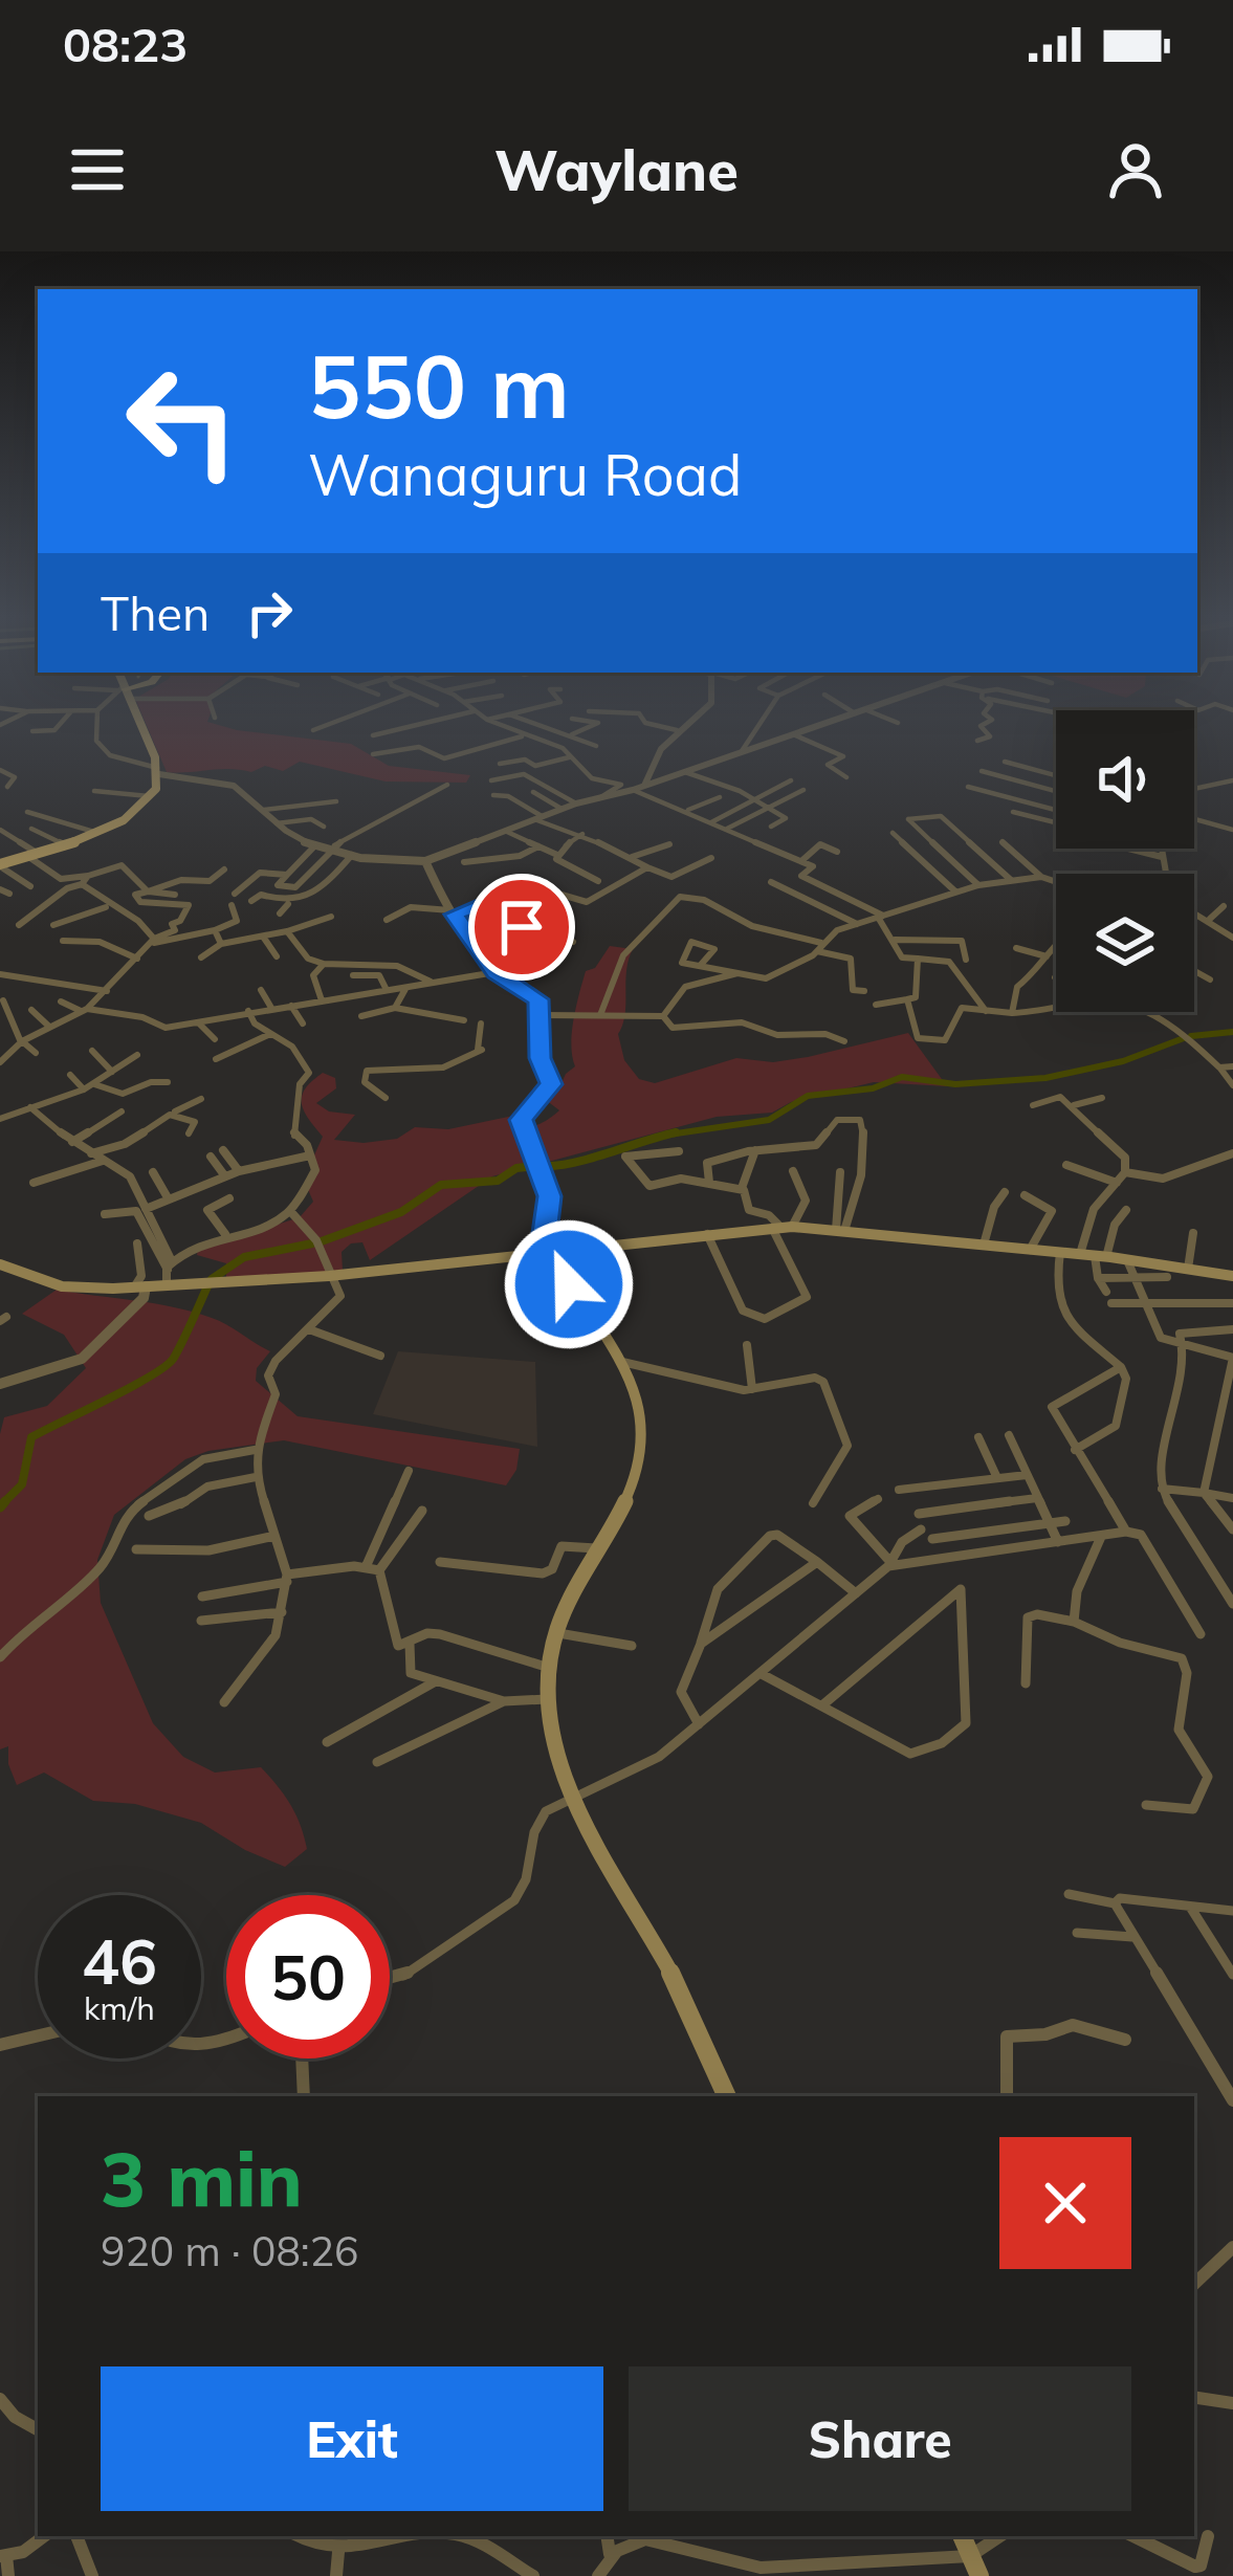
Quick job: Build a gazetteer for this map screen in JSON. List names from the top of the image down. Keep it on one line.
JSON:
{"page":{"status":"08:23","header":"Waylane","turn":["550 m","Wanaguru Road"],"then":"Then","speed":"46 km/h","limit":"50","heading":["3 min","920 m · 08:26"],"buttons":["Exit","Share"]}}
